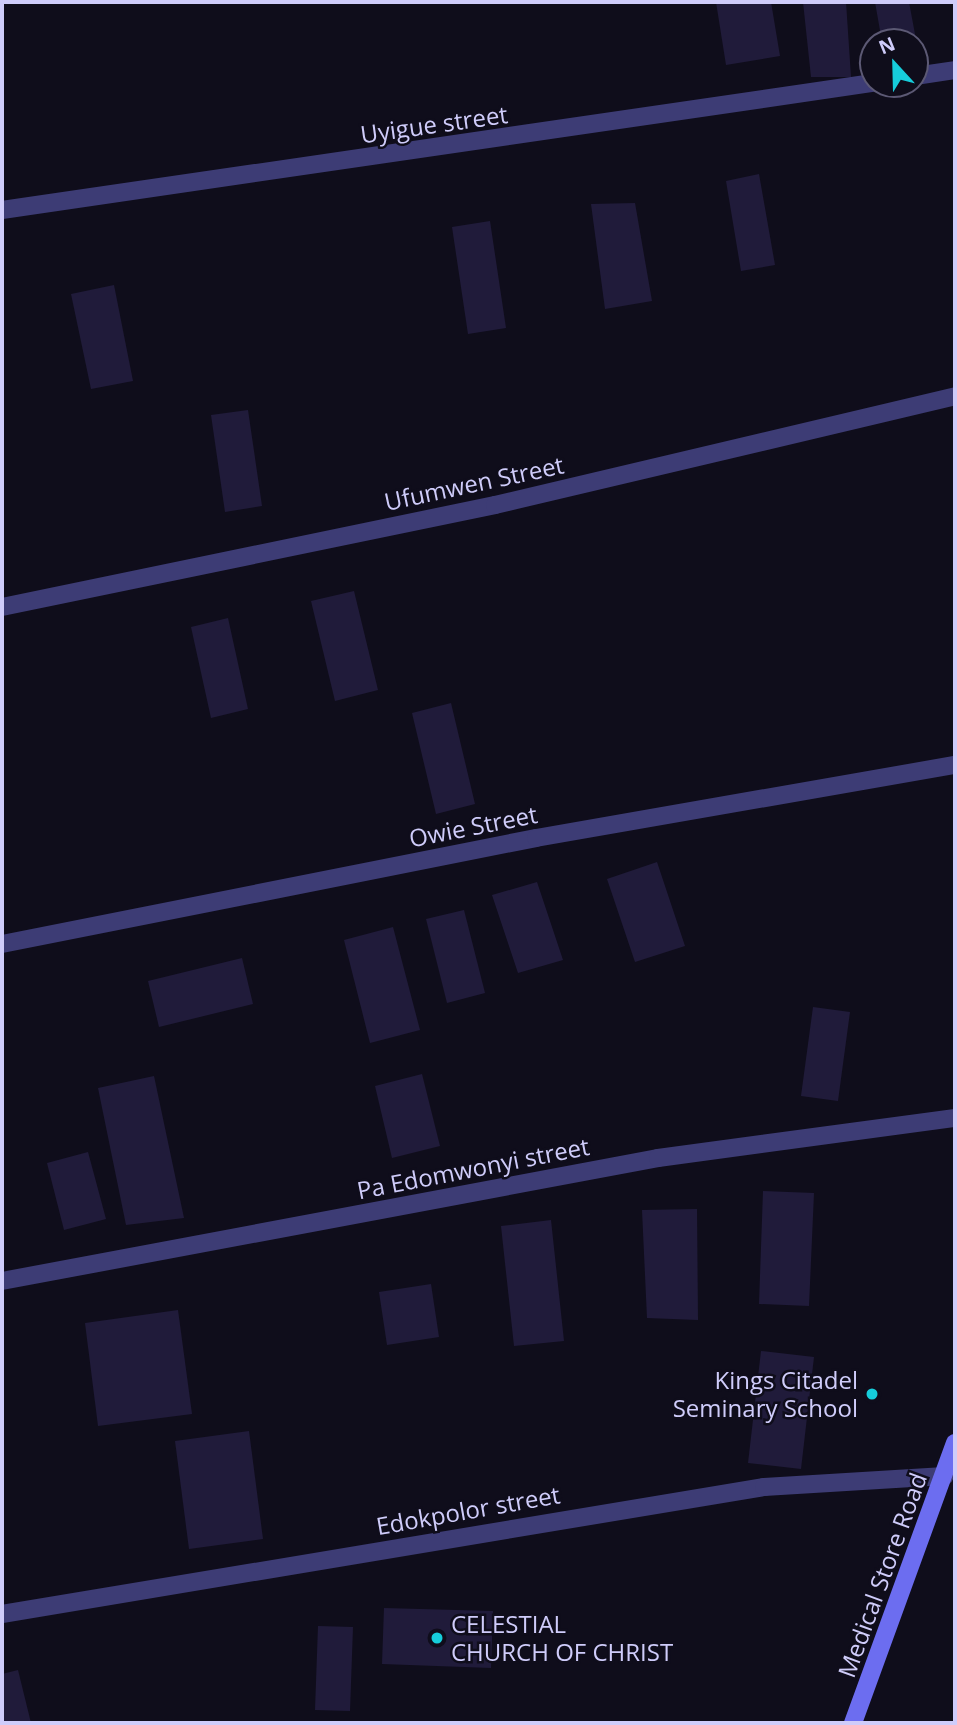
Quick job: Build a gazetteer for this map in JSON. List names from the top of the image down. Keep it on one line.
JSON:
{"streets":{"street":["Uyigue street","Ufumwen Street","Owie Street","Pa Edomwonyi street","Edokpolor street","Medical Store Road"]},"crossings":[["Edokpolor street","Medical Store Road"]],"places":["Kings Citadel Seminary School","CELESTIAL CHURCH OF CHRIST"],"north":"top"}
